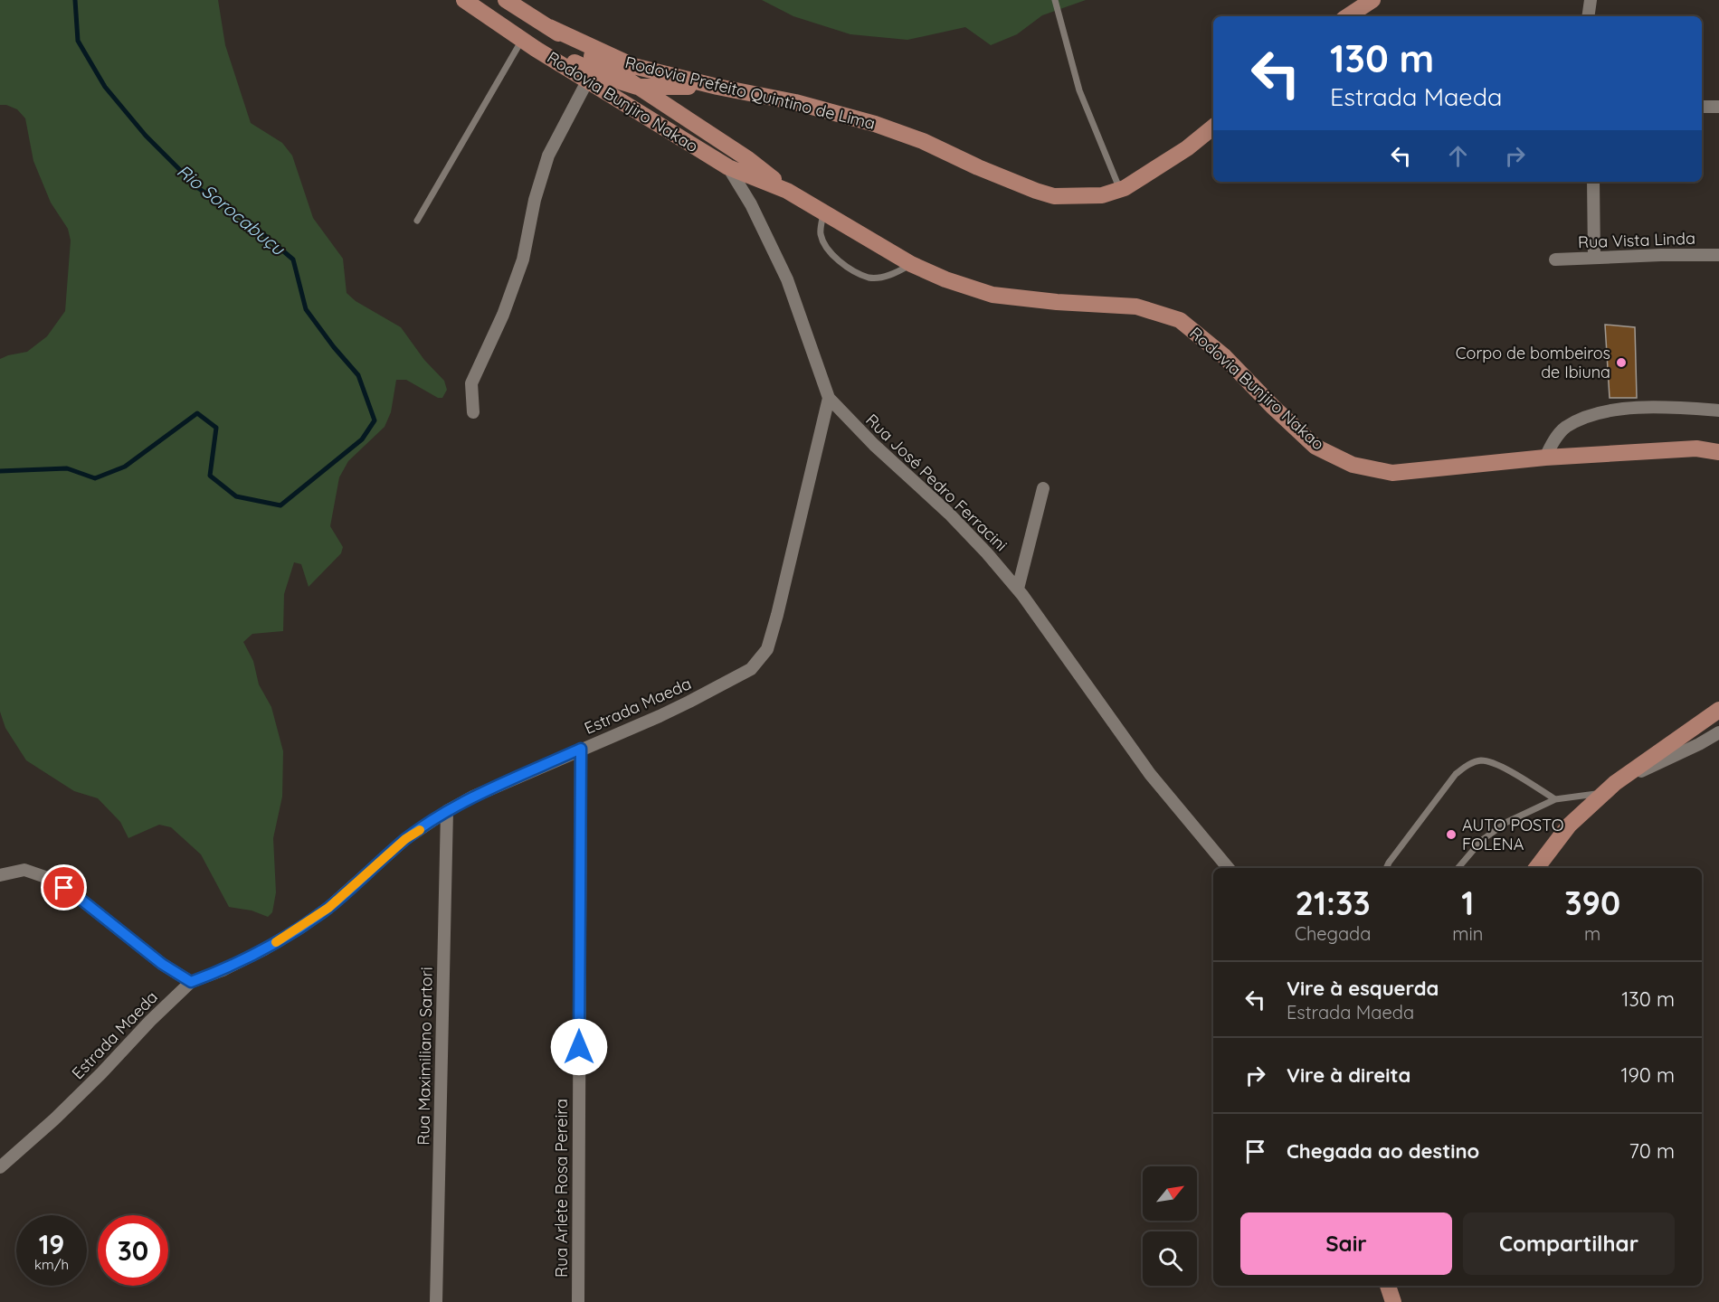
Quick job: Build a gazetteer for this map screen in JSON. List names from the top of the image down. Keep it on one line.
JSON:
{"streets":{"main road":["Rodovia Prefeito Quintino de Lima","Rodovia Bunjiro Nakao"],"street":["Rua Vista Linda","Rua José Pedro Ferracini","Estrada Maeda","Rua Maximiliano Sartori","Rua Arlete Rosa Pereira"]},"crossings":[["Rodovia Prefeito Quintino de Lima","Rodovia Bunjiro Nakao"],["Rodovia Bunjiro Nakao","Rua José Pedro Ferracini"],["Rua José Pedro Ferracini","Estrada Maeda"],["Estrada Maeda","Rua Maximiliano Sartori"],["Estrada Maeda","Rua Arlete Rosa Pereira"]],"water":["Rio Sorocabuçu"],"places":["Corpo de bombeiros de Ibiuna","AUTO POSTO FOLENA"],"north":"top right","page":{"turn":["130 m","Estrada Maeda"],"eta":["21:33","Chegada","1","min","390","m"],"list":[{"name":"Vire à esquerda","note":"Estrada Maeda","value":"130 m"},{"name":"Vire à direita","value":"190 m"},{"name":"Chegada ao destino","value":"70 m"}],"buttons":["Sair","Compartilhar"],"speed":"19 km/h","limit":"30"}}
